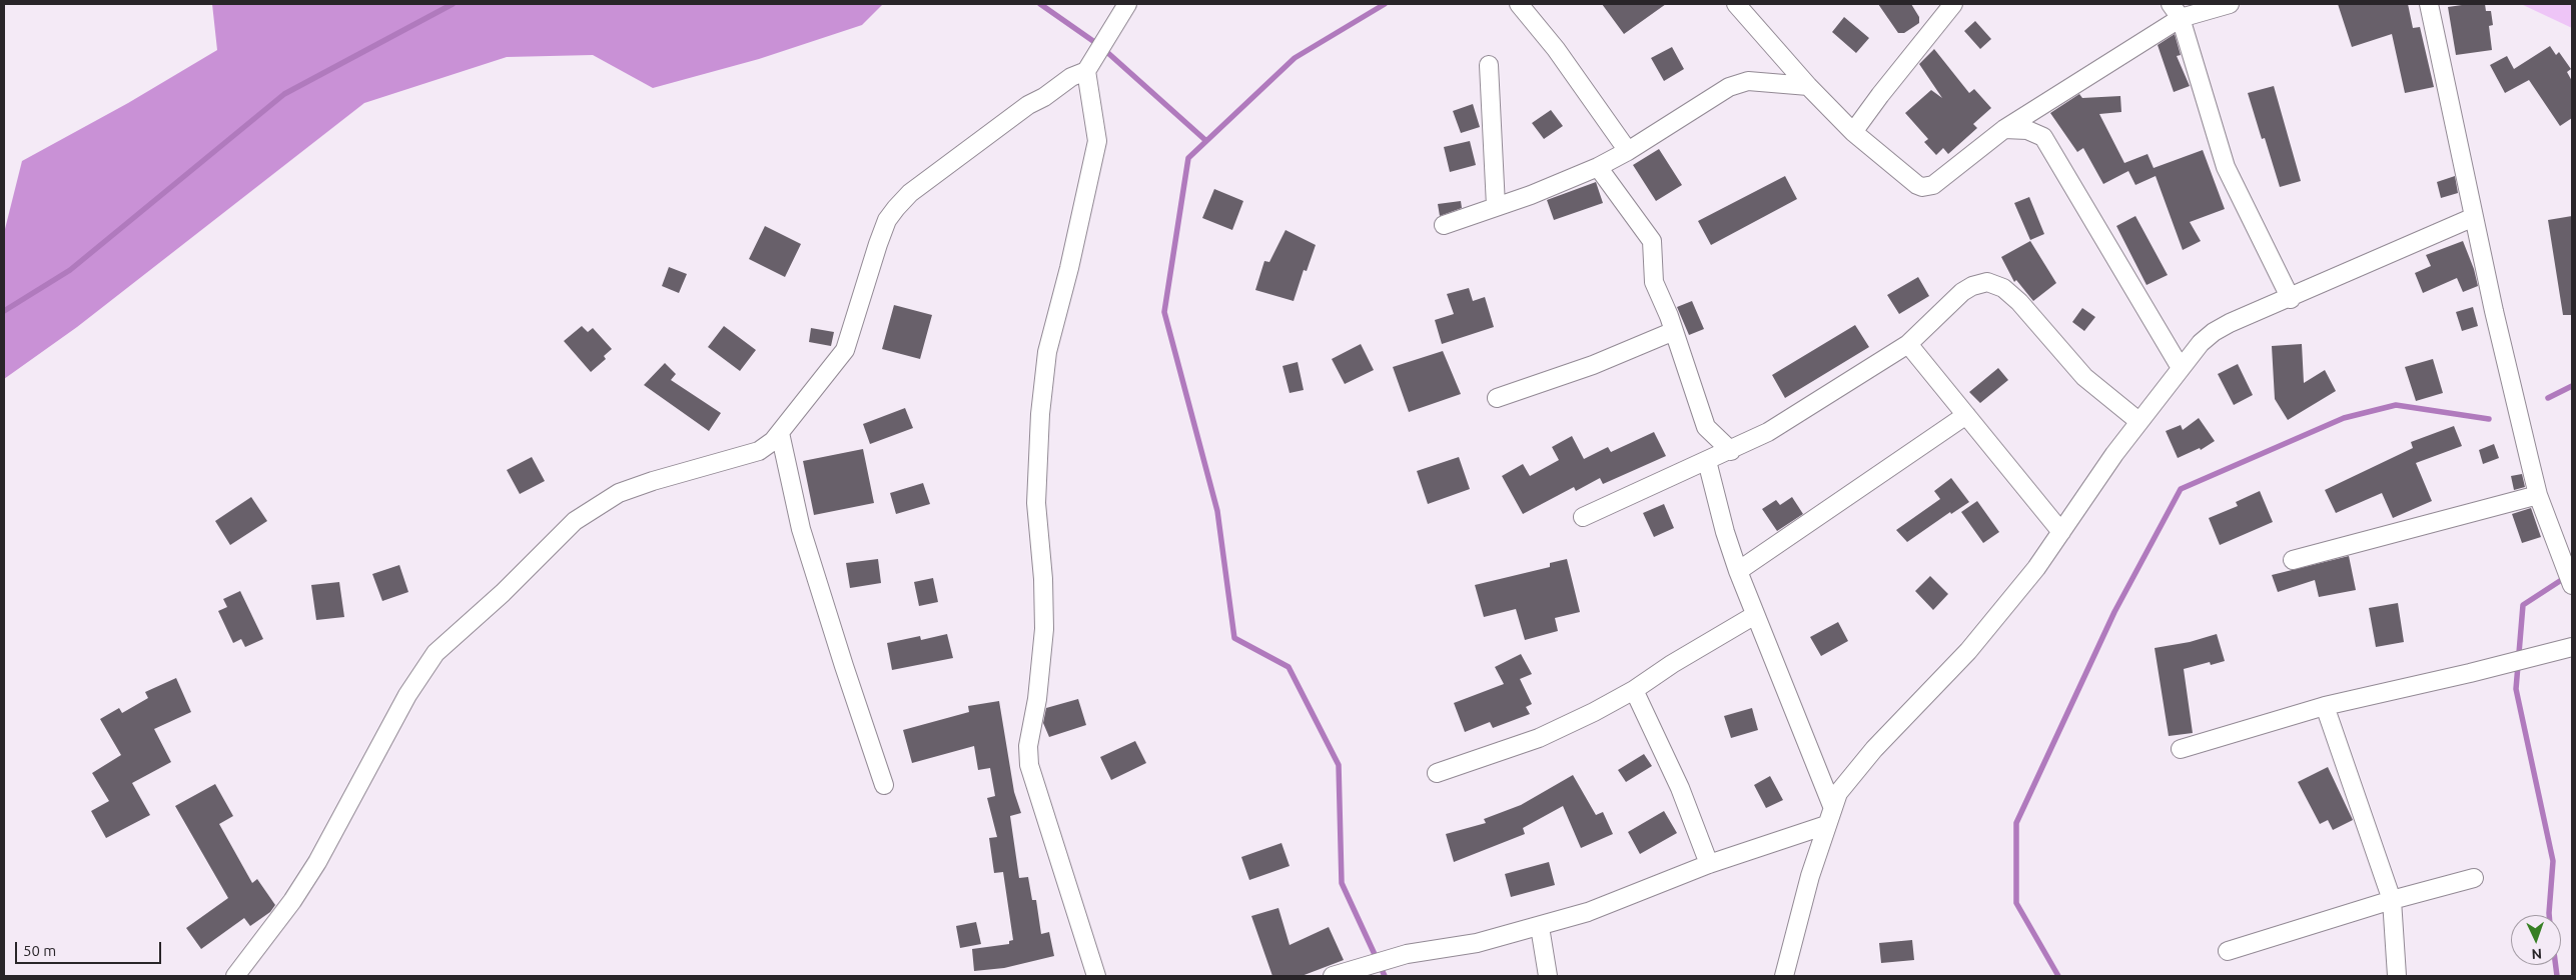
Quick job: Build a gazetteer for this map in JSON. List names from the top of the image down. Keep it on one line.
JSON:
{"scale_bar":"50 m","north":"bottom"}
